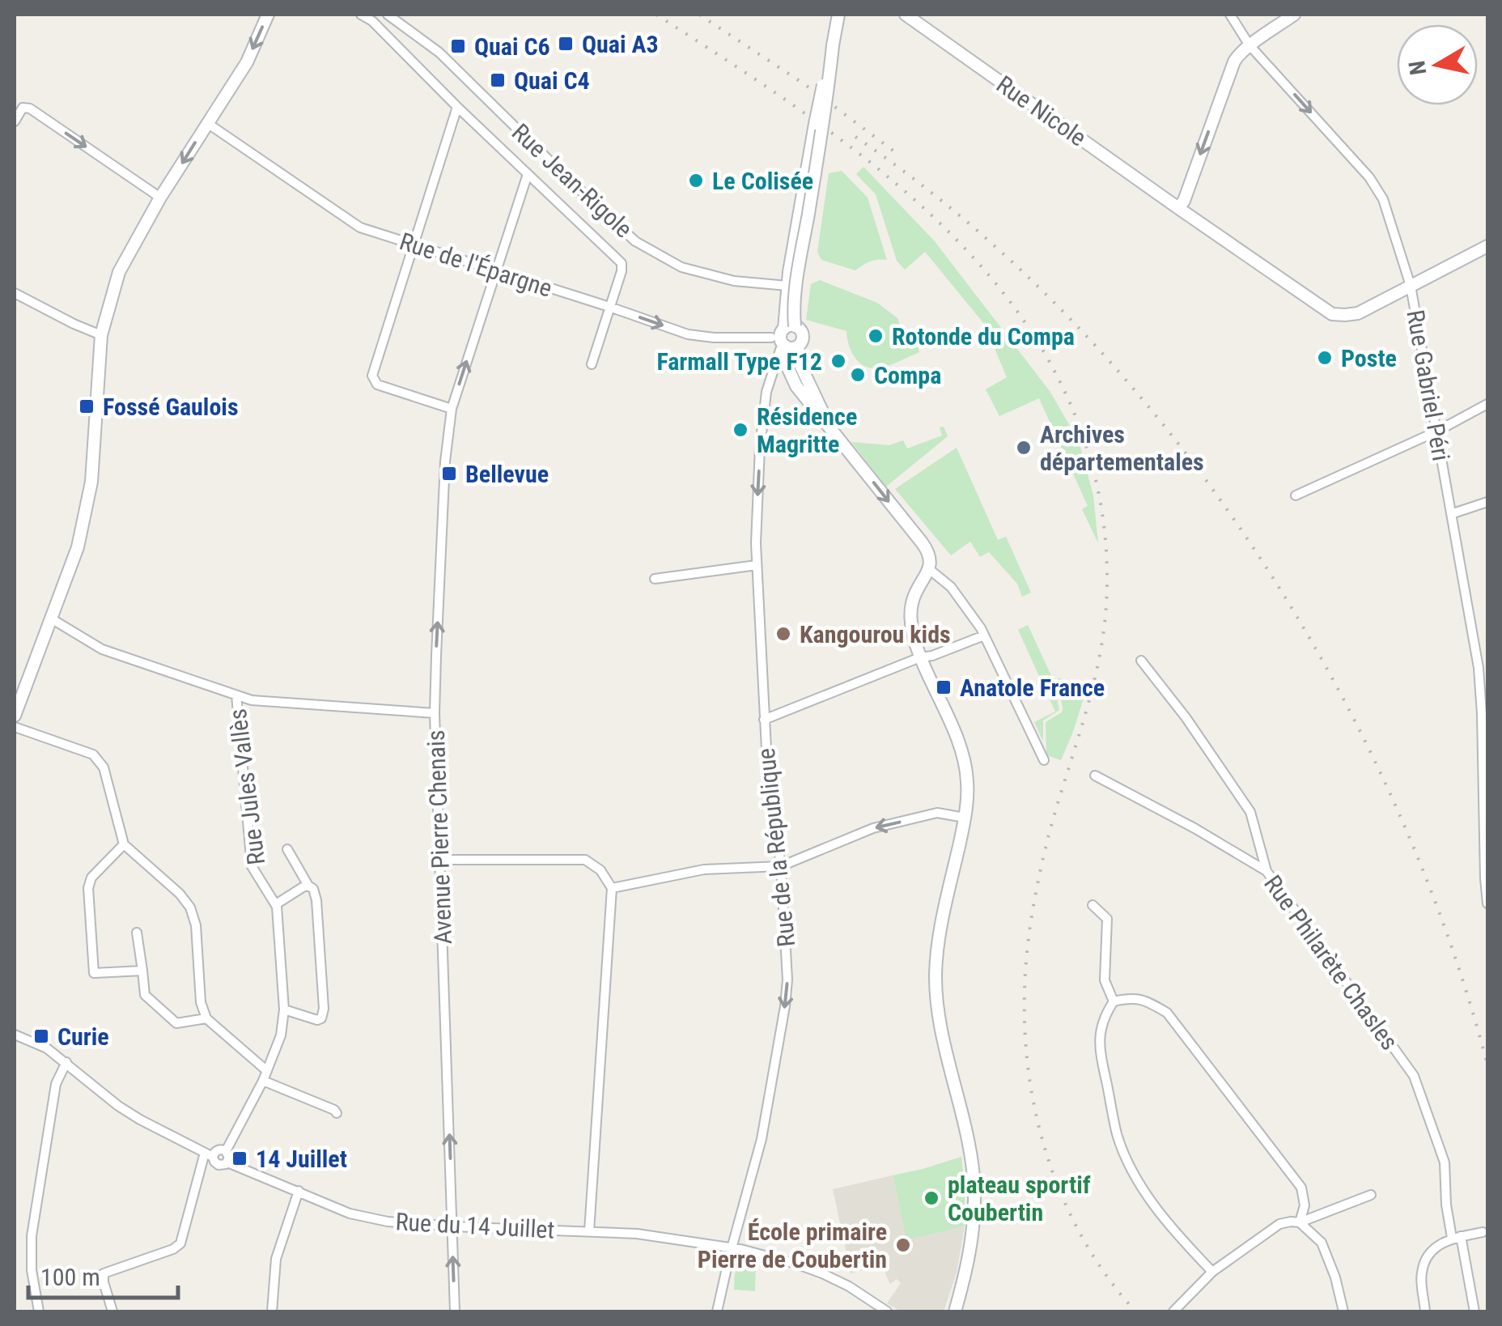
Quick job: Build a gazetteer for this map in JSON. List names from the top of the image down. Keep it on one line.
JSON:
{"streets":{"main road":["Rue Nicole"],"street":["Rue Jean-Rigole","Rue de l'Épargne","Rue Gabriel Péri","Rue Jules Vallès","Avenue Pierre Chenais","Rue de la République","Rue Philarète Chasles","Rue du 14 Juillet"]},"crossings":[["Rue Nicole","Rue Gabriel Péri"],["Rue de l'Épargne","Avenue Pierre Chenais"],["Rue de l'Épargne","Rue de la République"],["Avenue Pierre Chenais","Rue du 14 Juillet"],["Rue de la République","Rue du 14 Juillet"]],"one_way":["Avenue Pierre Chenais","Rue de la République"],"places":{"transit":["Quai A3","Quai C6","Quai C4","Fossé Gaulois","Bellevue","Anatole France","Curie","14 Juillet"],"other":["Le Colisée","Rotonde du Compa","Poste","Farmall Type F12","Compa","Résidence Magritte","Archives départementales","Kangourou kids","plateau sportif Coubertin","École primaire Pierre de Coubertin"]},"scale_bar":"100 m","north":"left"}
